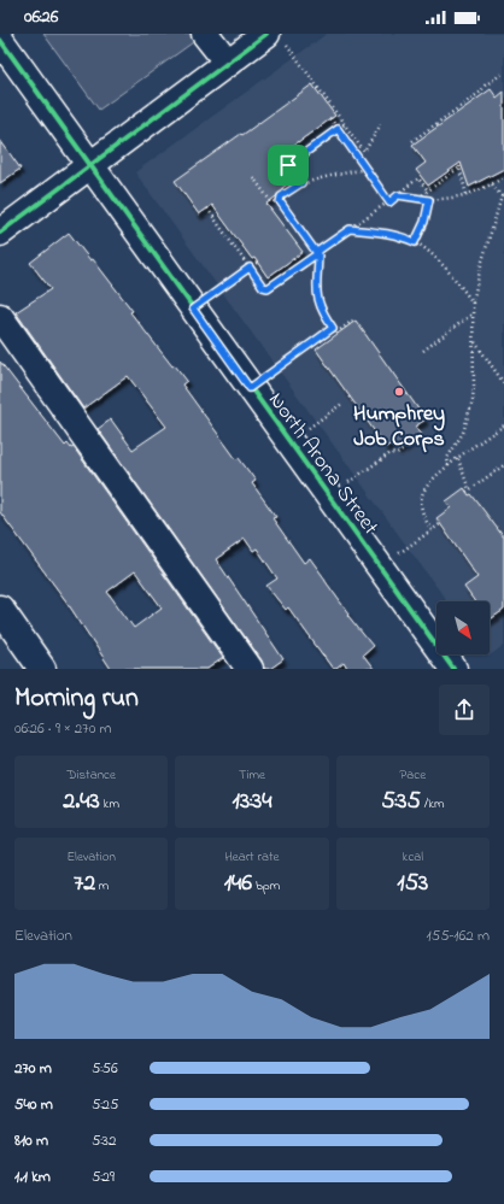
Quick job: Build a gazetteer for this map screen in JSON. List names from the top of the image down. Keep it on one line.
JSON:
{"streets":{"street":["North Arona Street"]},"places":["Humphrey Job Corps"],"north":"bottom right","page":{"status":"06:26","heading":["Morning run","06:26 · 9 × 270 m"],"stats":[["Distance","2.43 km"],["Time","13:34"],["Pace","5:35 /km"],["Elevation","72 m"],["Heart rate","146 bpm"],["kcal","153"]],"chart":["Elevation","155–162 m"],"list":[{"name":"270 m","note":"5:56"},{"name":"540 m","note":"5:25"},{"name":"810 m","note":"5:32"},{"name":"1.1 km","note":"5:29"}]}}
